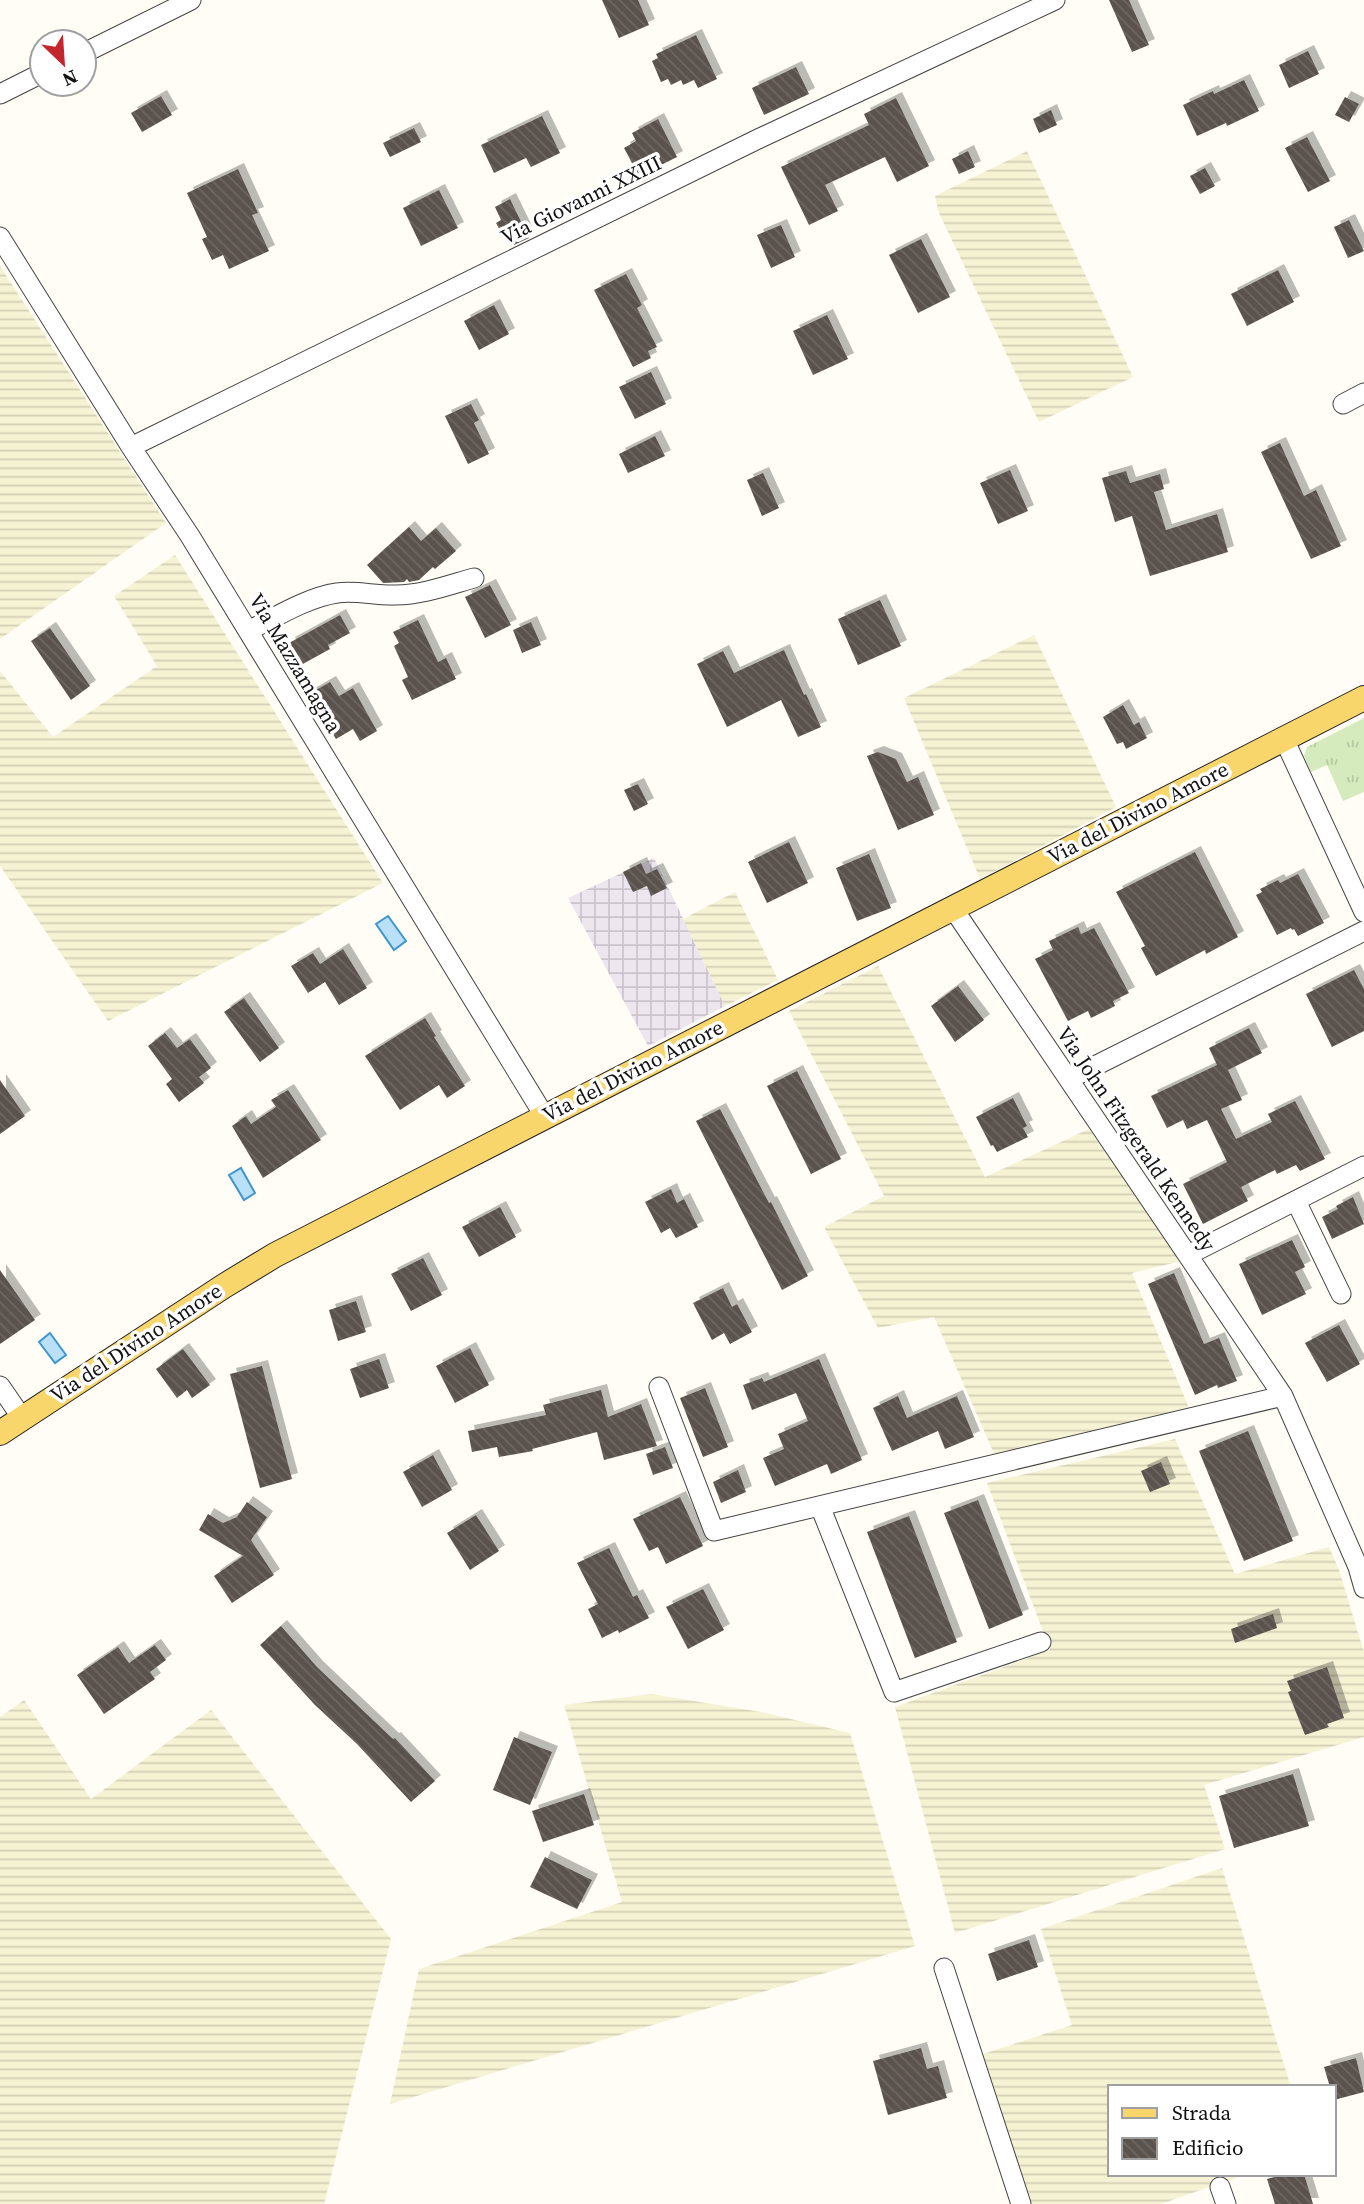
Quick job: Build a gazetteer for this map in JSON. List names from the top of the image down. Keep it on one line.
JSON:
{"streets":{"main road":["Via del Divino Amore"],"street":["Via Giovanni XXIII","Via Mazzamagna","Via John Fitzgerald Kennedy"]},"crossings":[["Via Giovanni XXIII","Via Mazzamagna"],["Via Mazzamagna","Via del Divino Amore"],["Via del Divino Amore","Via John Fitzgerald Kennedy"]],"legend":["Strada","Edificio"],"north":"bottom right"}
